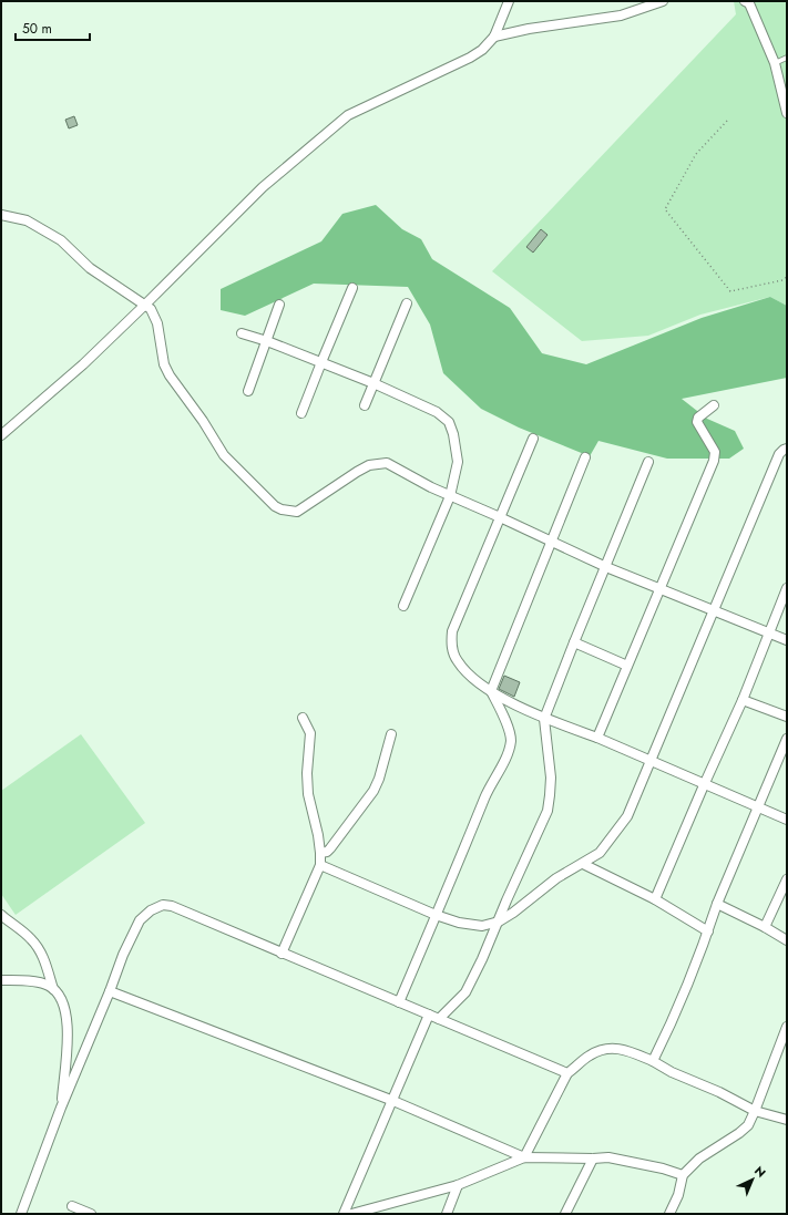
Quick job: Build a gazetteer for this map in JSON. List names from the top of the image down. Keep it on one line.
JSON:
{"scale_bar":"50 m","north":"top right"}
